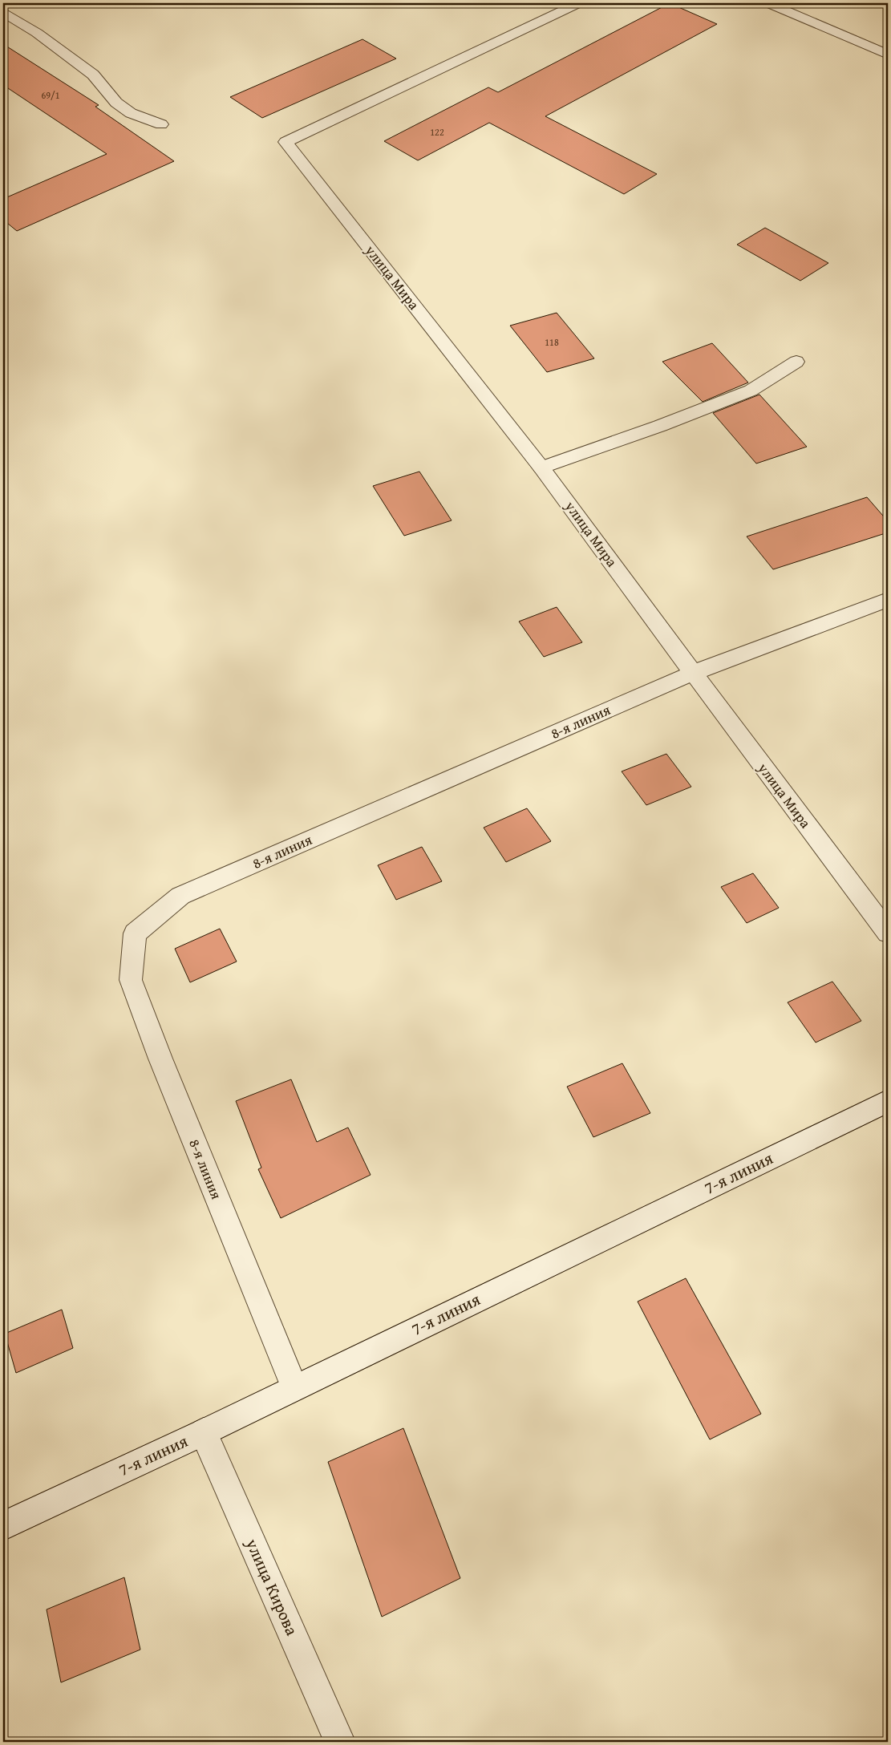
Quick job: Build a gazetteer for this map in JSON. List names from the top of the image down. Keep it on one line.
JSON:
{"streets":{"street":["улица Мира","8-я линия","7-я линия","улица Кирова"]},"crossings":[["улица Мира","8-я линия"],["8-я линия","7-я линия"],["7-я линия","улица Кирова"]],"house_numbers":["69/1","122","118"]}
